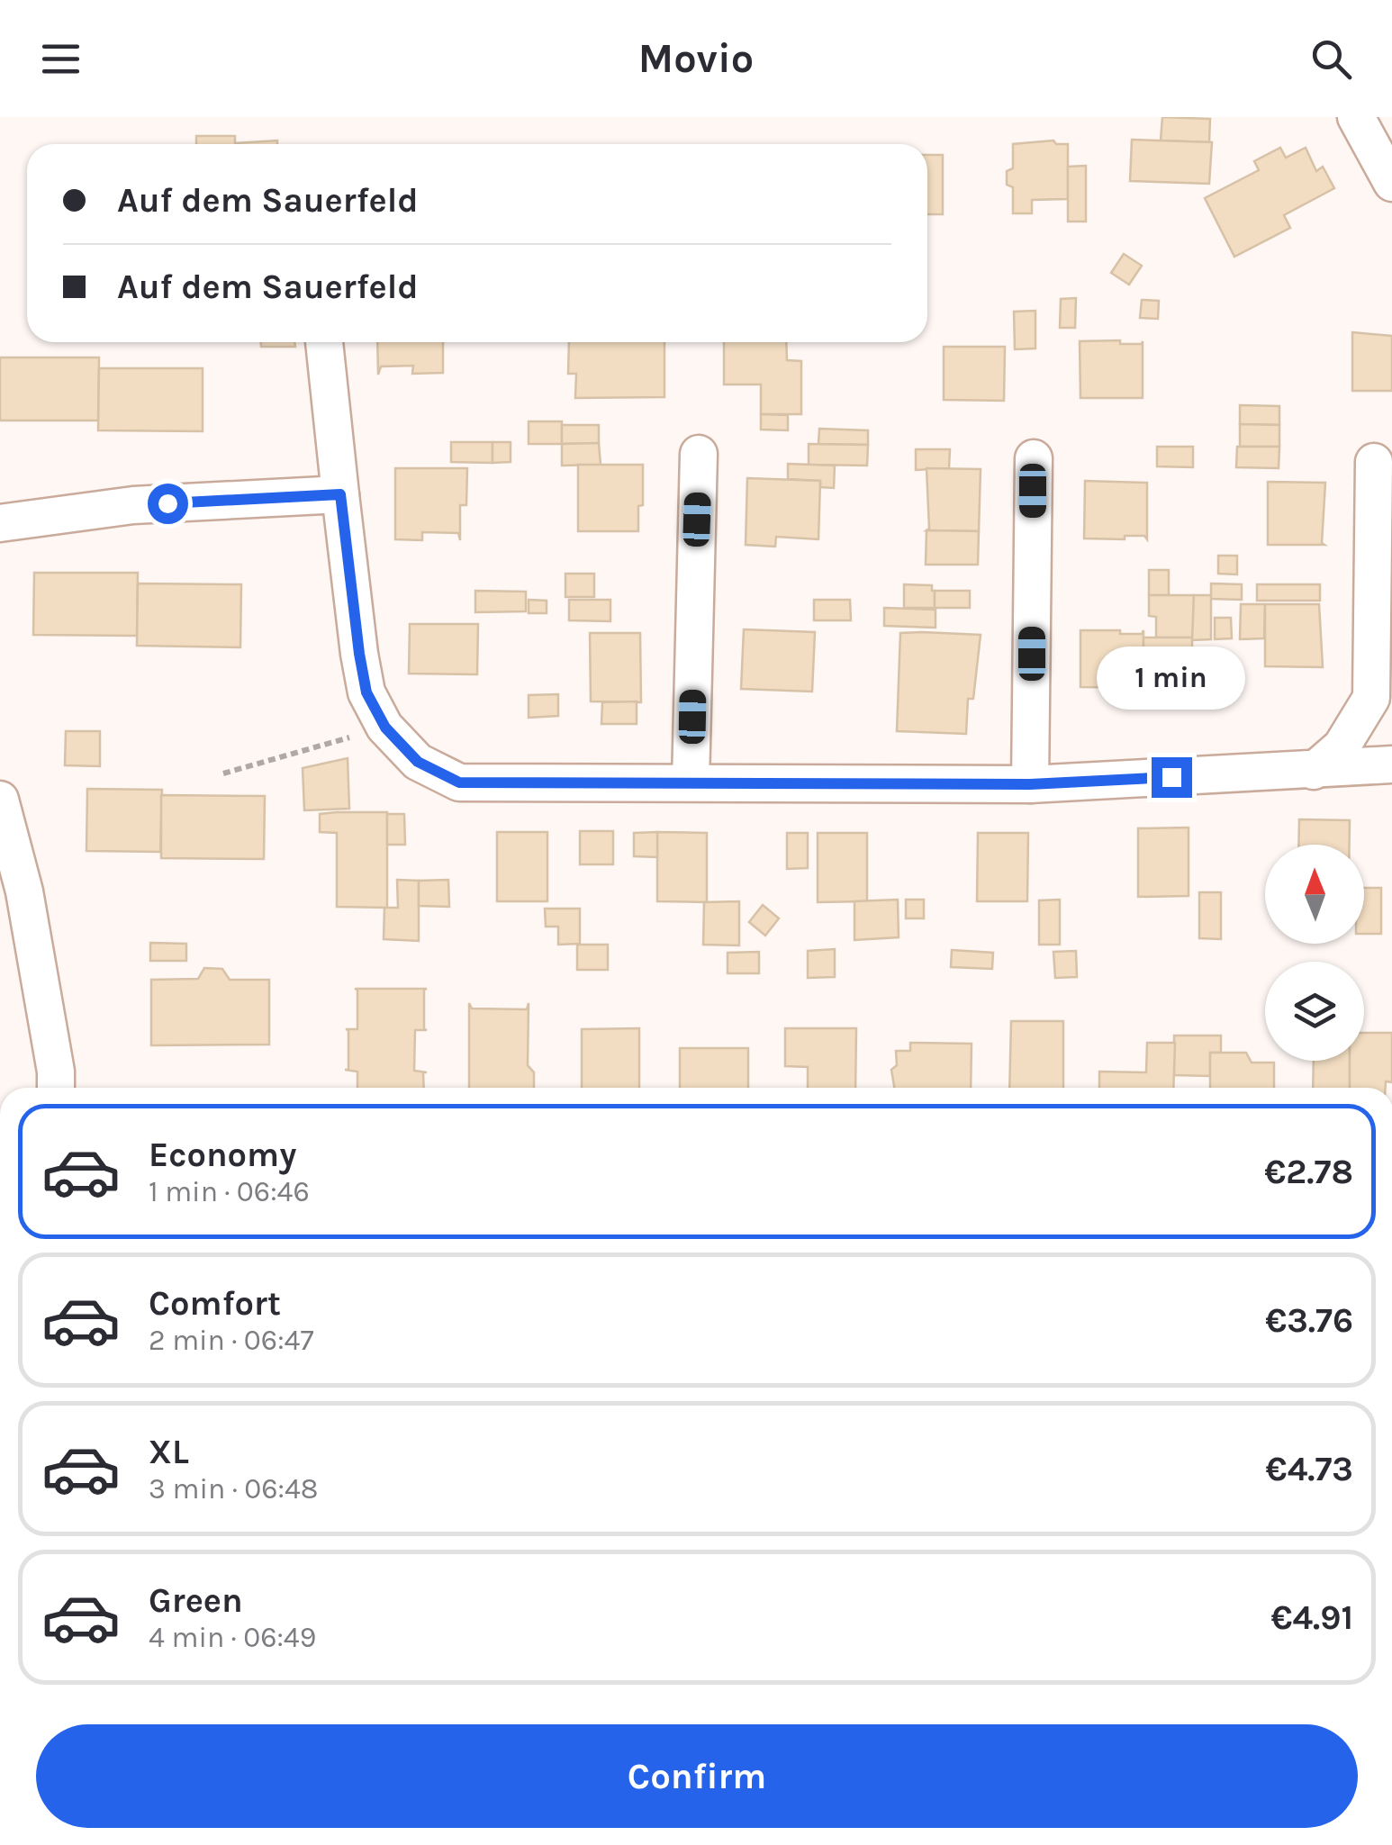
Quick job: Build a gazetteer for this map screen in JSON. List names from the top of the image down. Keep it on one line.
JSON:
{"north":"top","page":{"header":"Movio","banner":["Auf dem Sauerfeld","Auf dem Sauerfeld"],"bubble":"1 min","list":[{"name":"Economy","note":"1 min · 06:46","value":"€2.78"},{"name":"Comfort","note":"2 min · 06:47","value":"€3.76"},{"name":"XL","note":"3 min · 06:48","value":"€4.73"},{"name":"Green","note":"4 min · 06:49","value":"€4.91"}],"buttons":"Confirm"}}
